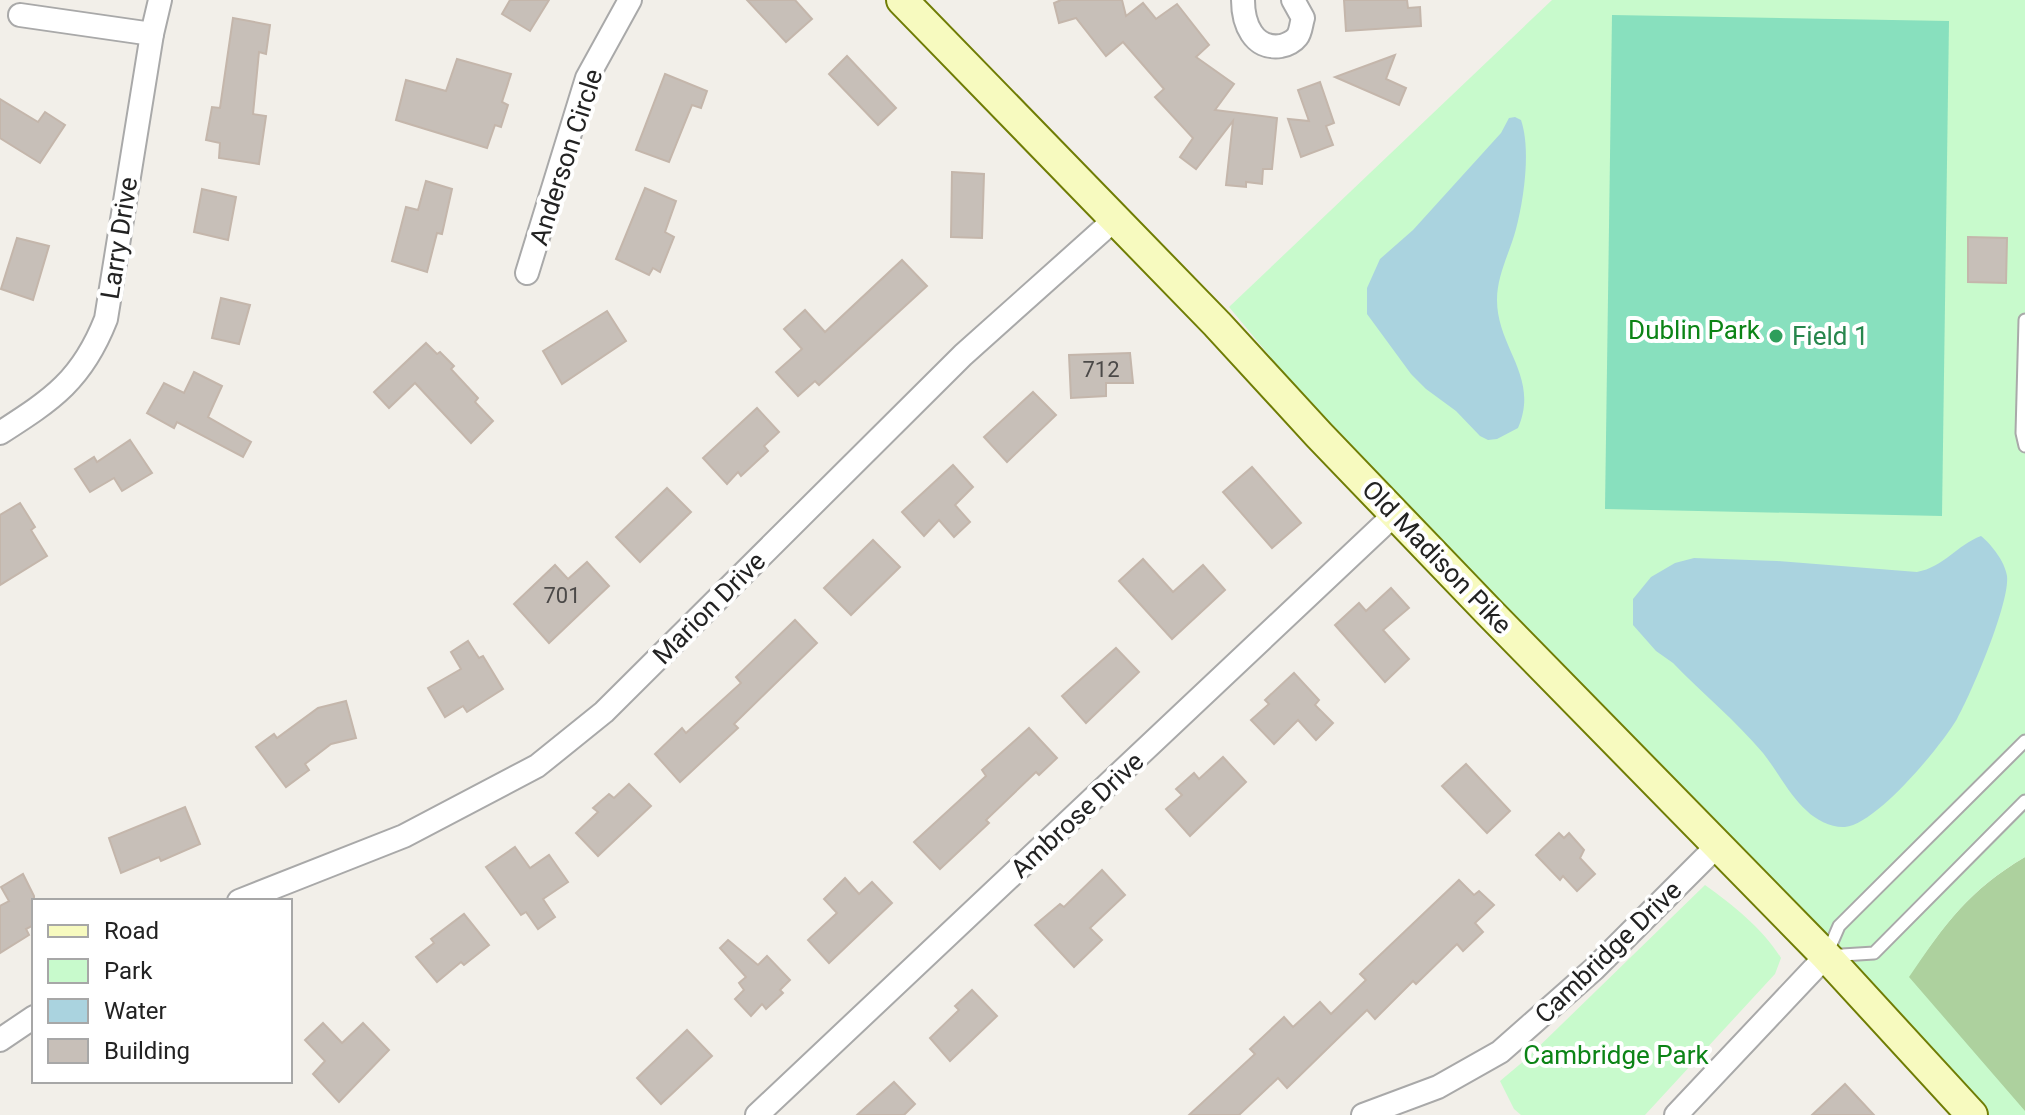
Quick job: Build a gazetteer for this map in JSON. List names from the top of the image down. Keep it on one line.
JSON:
{"streets":{"main road":["Old Madison Pike"],"street":["Anderson Circle","Larry Drive","Marion Drive","Ambrose Drive","Cambridge Drive"]},"crossings":[["Old Madison Pike","Marion Drive"],["Old Madison Pike","Ambrose Drive"],["Old Madison Pike","Cambridge Drive"]],"parks":["Dublin Park","Cambridge Park"],"places":["Field 1"],"house_numbers":["712","701"],"legend":["Road","Park","Water","Building"]}
